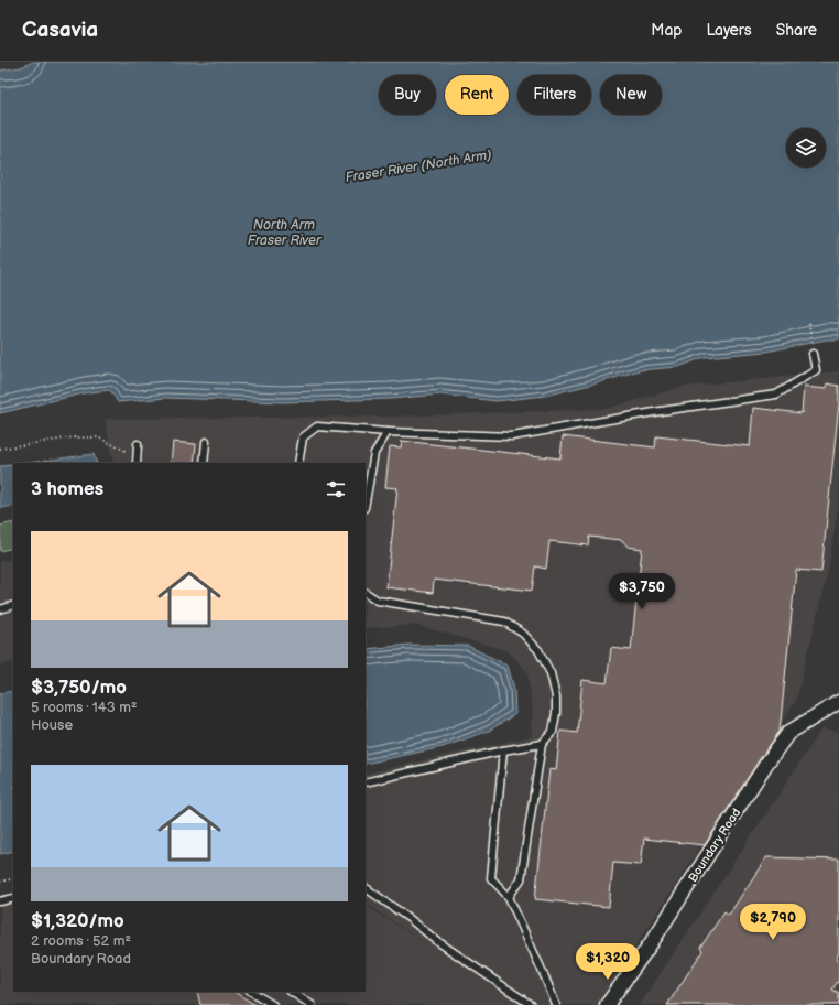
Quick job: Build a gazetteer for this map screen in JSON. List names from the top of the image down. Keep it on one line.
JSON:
{"streets":{"street":["Boundary Road"]},"water":["Fraser River (North Arm)","North Arm Fraser River"],"page":{"header":"Casavia","nav":["Map","Layers","Share"],"chip":["Buy","Rent","Filters","New"],"heading":"3 homes","list":[{"name":"$3,750/mo","note":"5 rooms · 143 m² · House"},{"name":"$1,320/mo","note":"2 rooms · 52 m² · Boundary Road"}],"price":["$3,750","$2,790","$1,320"]}}
